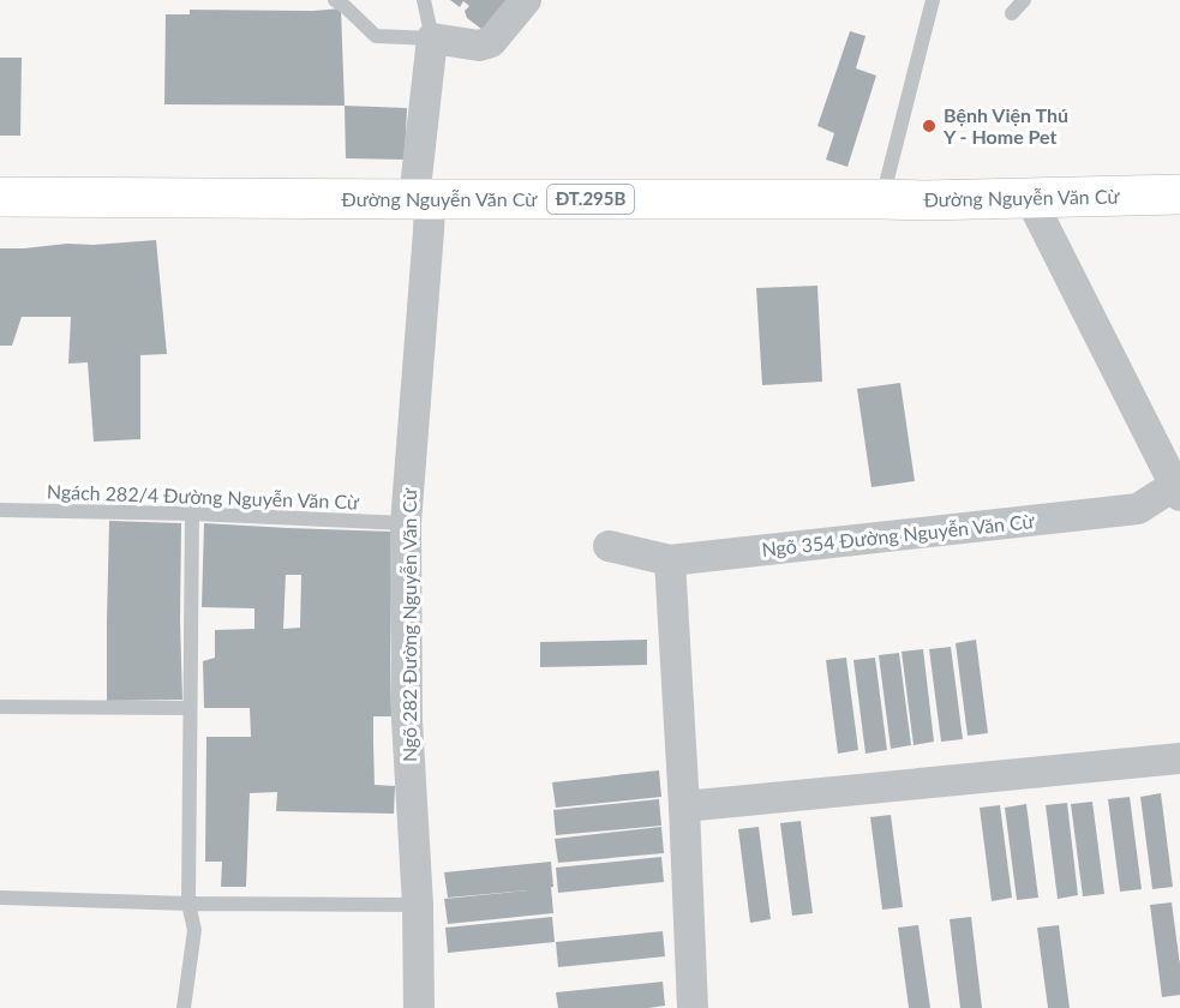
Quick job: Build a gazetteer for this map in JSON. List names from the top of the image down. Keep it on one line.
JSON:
{"streets":{"main road":["Đường Nguyễn Văn Cừ","ĐT.295B"],"street":["Ngõ 354 Đường Nguyễn Văn Cừ","Ngõ 282 Đường Nguyễn Văn Cừ"],"lane":["Ngách 282/4 Đường Nguyễn Văn Cừ"]},"crossings":[["Đường Nguyễn Văn Cừ","Ngõ 282 Đường Nguyễn Văn Cừ"],["Ngách 282/4 Đường Nguyễn Văn Cừ","Ngõ 282 Đường Nguyễn Văn Cừ"]],"places":["Bệnh Viện Thú Y - Home Pet"]}
